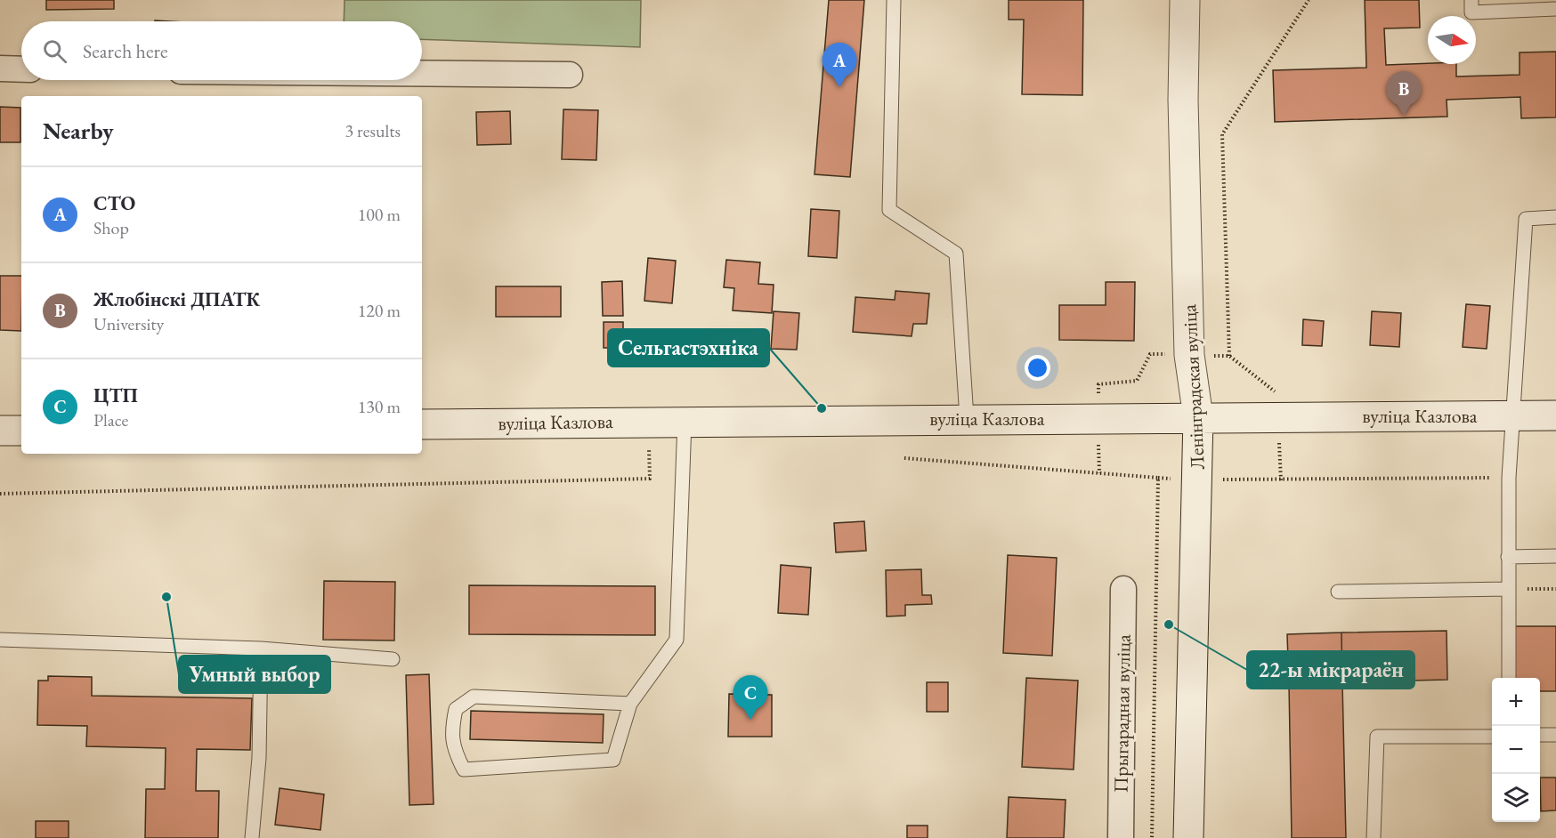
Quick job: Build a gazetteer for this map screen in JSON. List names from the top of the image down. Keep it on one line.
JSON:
{"streets":{"main road":["Ленінградская вуліца","вуліца Казлова"],"street":["Прыгарадная вуліца"]},"crossings":[["Ленінградская вуліца","вуліца Казлова"]],"places":["Сельгастэхніка","Умный выбор","22-ы мікрараён"],"north":"right","page":{"search":"Search here","pins":["A","B","C"],"heading":["Nearby","3 results"],"list":[{"mark":"A","name":"СТО","note":"Shop","value":"100 m"},{"mark":"B","name":"Жлобінскі ДПАТК","note":"University","value":"120 m"},{"mark":"C","name":"ЦТП","note":"Place","value":"130 m"}],"map_buttons":["+","−"]}}
